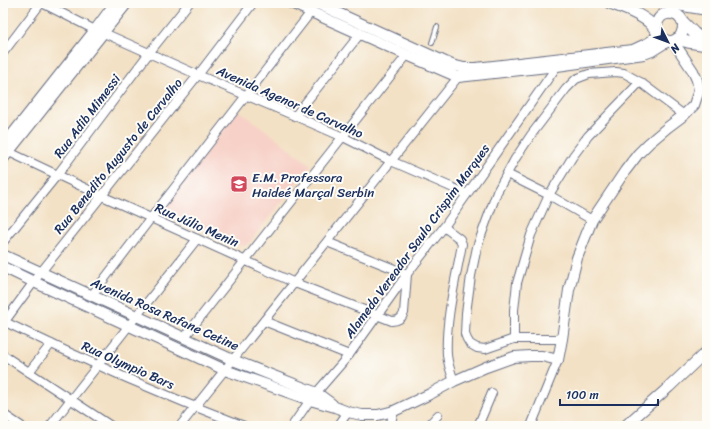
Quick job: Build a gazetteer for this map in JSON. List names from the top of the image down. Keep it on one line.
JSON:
{"streets":{"street":["Avenida Agenor de Carvalho","Rua Adib Mimessi","Rua Benedito Augusto de Carvalho","Rua Júlio Menin","Alameda Vereador Saulo Crispim Marques","Avenida Rosa Rafane Cetine","Rua Olympio Bars"]},"crossings":[["Avenida Agenor de Carvalho","Rua Adib Mimessi"],["Avenida Agenor de Carvalho","Rua Benedito Augusto de Carvalho"],["Avenida Agenor de Carvalho","Alameda Vereador Saulo Crispim Marques"],["Rua Adib Mimessi","Rua Júlio Menin"],["Rua Benedito Augusto de Carvalho","Rua Júlio Menin"],["Rua Benedito Augusto de Carvalho","Avenida Rosa Rafane Cetine"],["Rua Benedito Augusto de Carvalho","Rua Olympio Bars"],["Rua Júlio Menin","Alameda Vereador Saulo Crispim Marques"],["Alameda Vereador Saulo Crispim Marques","Avenida Rosa Rafane Cetine"]],"places":{"school or university":["E.M. Professora Haideé Marçal Serbin"]},"scale_bar":"100 m","north":"bottom right"}
